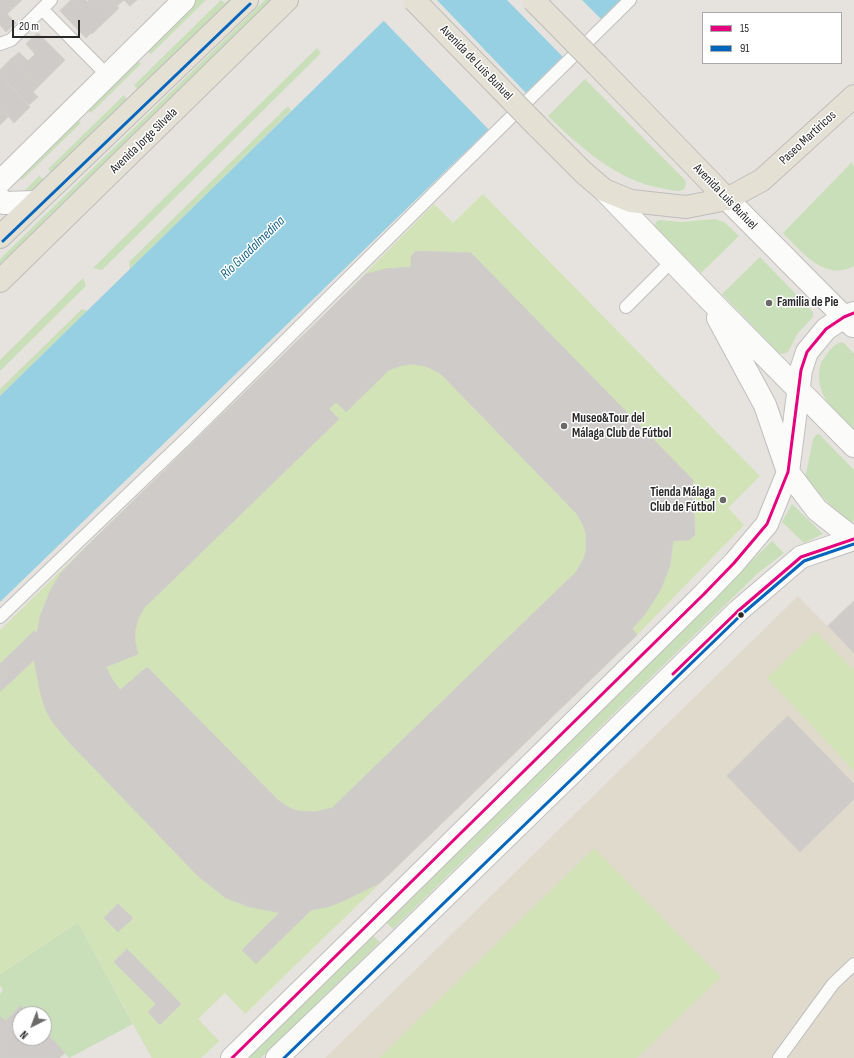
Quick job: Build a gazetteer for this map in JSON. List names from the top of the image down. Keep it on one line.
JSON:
{"streets":{"main road":["Avenida de Luis Buñuel","Paseo Martiricos","Avenida Jorge Silvela","Avenida Luis Buñuel"]},"crossings":[["Avenida de Luis Buñuel","Paseo Martiricos"],["Paseo Martiricos","Avenida Luis Buñuel"]],"water":["Río Guadalmedina"],"places":["Familia de Pie","Museo&Tour del Málaga Club de Fútbol","Tienda Málaga Club de Fútbol"],"lines":["transit line 91","transit line 15"],"legend":["15","91"],"scale_bar":"20 m","north":"bottom left"}
